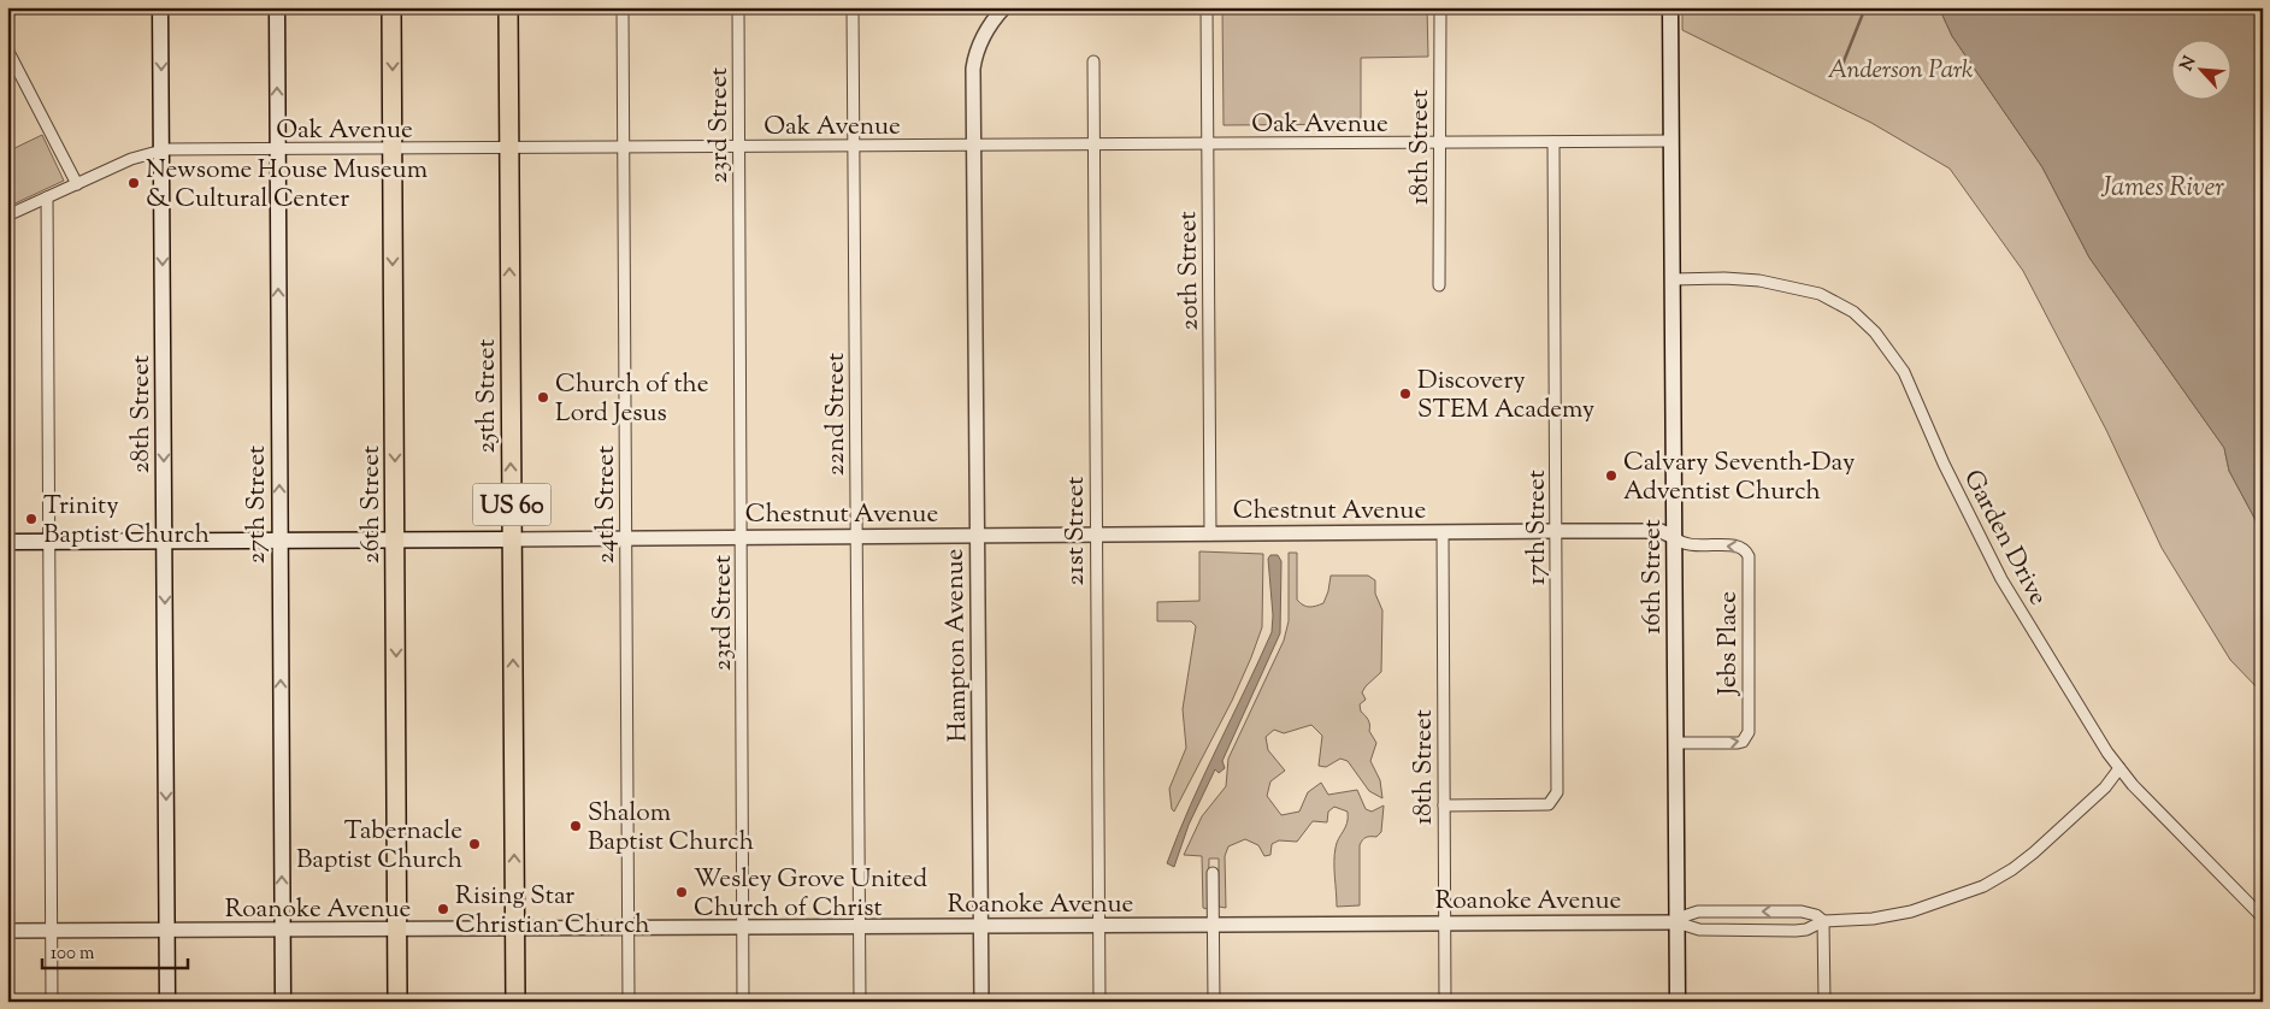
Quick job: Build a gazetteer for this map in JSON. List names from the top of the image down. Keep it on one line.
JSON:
{"streets":{"main road":["25th Street","28th Street","27th Street","26th Street","US 60","Chestnut Avenue","16th Street"],"street":["Oak Avenue","23rd Street","18th Street","20th Street","22nd Street","24th Street","17th Street","21st Street","Garden Drive","Jebs Place","Hampton Avenue","Roanoke Avenue"]},"crossings":[["Oak Avenue","23rd Street"],["Oak Avenue","18th Street"],["Oak Avenue","20th Street"],["Oak Avenue","25th Street"],["Oak Avenue","28th Street"],["Oak Avenue","22nd Street"],["Oak Avenue","27th Street"],["Oak Avenue","26th Street"],["Oak Avenue","24th Street"],["Oak Avenue","17th Street"],["Oak Avenue","21st Street"],["Oak Avenue","16th Street"],["Oak Avenue","Hampton Avenue"],["23rd Street","Chestnut Avenue"],["23rd Street","Roanoke Avenue"],["18th Street","Chestnut Avenue"],["18th Street","17th Street"],["18th Street","Roanoke Avenue"],["20th Street","Chestnut Avenue"],["25th Street","Chestnut Avenue"],["25th Street","Roanoke Avenue"],["28th Street","Chestnut Avenue"],["28th Street","Roanoke Avenue"],["22nd Street","Chestnut Avenue"],["22nd Street","Roanoke Avenue"],["27th Street","Chestnut Avenue"],["27th Street","Roanoke Avenue"],["26th Street","Chestnut Avenue"],["26th Street","Roanoke Avenue"],["24th Street","Chestnut Avenue"],["24th Street","Roanoke Avenue"],["Chestnut Avenue","17th Street"],["Chestnut Avenue","21st Street"],["Chestnut Avenue","16th Street"],["Chestnut Avenue","Jebs Place"],["Chestnut Avenue","Hampton Avenue"],["21st Street","Roanoke Avenue"],["Garden Drive","16th Street"],["Garden Drive","Roanoke Avenue"],["16th Street","Jebs Place"],["16th Street","Roanoke Avenue"],["Hampton Avenue","Roanoke Avenue"]],"one_way":["25th Street","28th Street","27th Street","26th Street"],"water":["James River"],"parks":["Anderson Park"],"places":["Newsome House Museum & Cultural Center","Discovery STEM Academy","Church of the Lord Jesus","Calvary Seventh-Day Adventist Church","Trinity Baptist Church","Shalom Baptist Church","Tabernacle Baptist Church","Wesley Grove United Church of Christ","Rising Star Christian Church"],"scale_bar":"100 m","north":"top left"}
